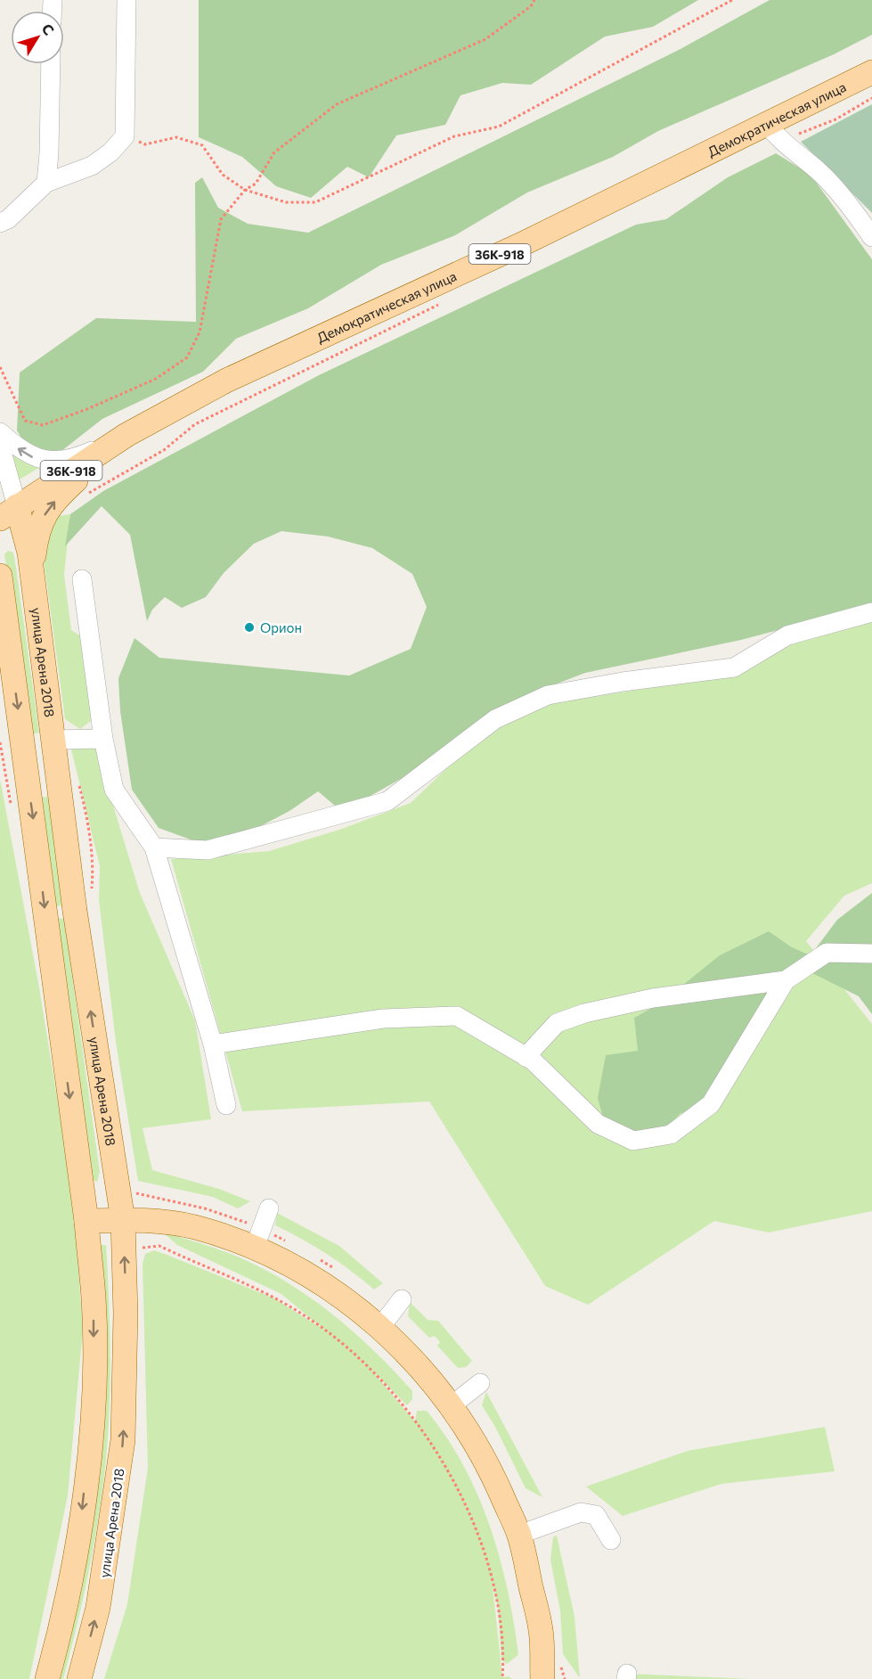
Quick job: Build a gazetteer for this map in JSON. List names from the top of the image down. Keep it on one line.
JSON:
{"streets":{"main road":["Демократическая улица","36К-918","улица Арена 2018"]},"crossings":[["Демократическая улица","улица Арена 2018"]],"places":["Орион"],"north":"top right"}
